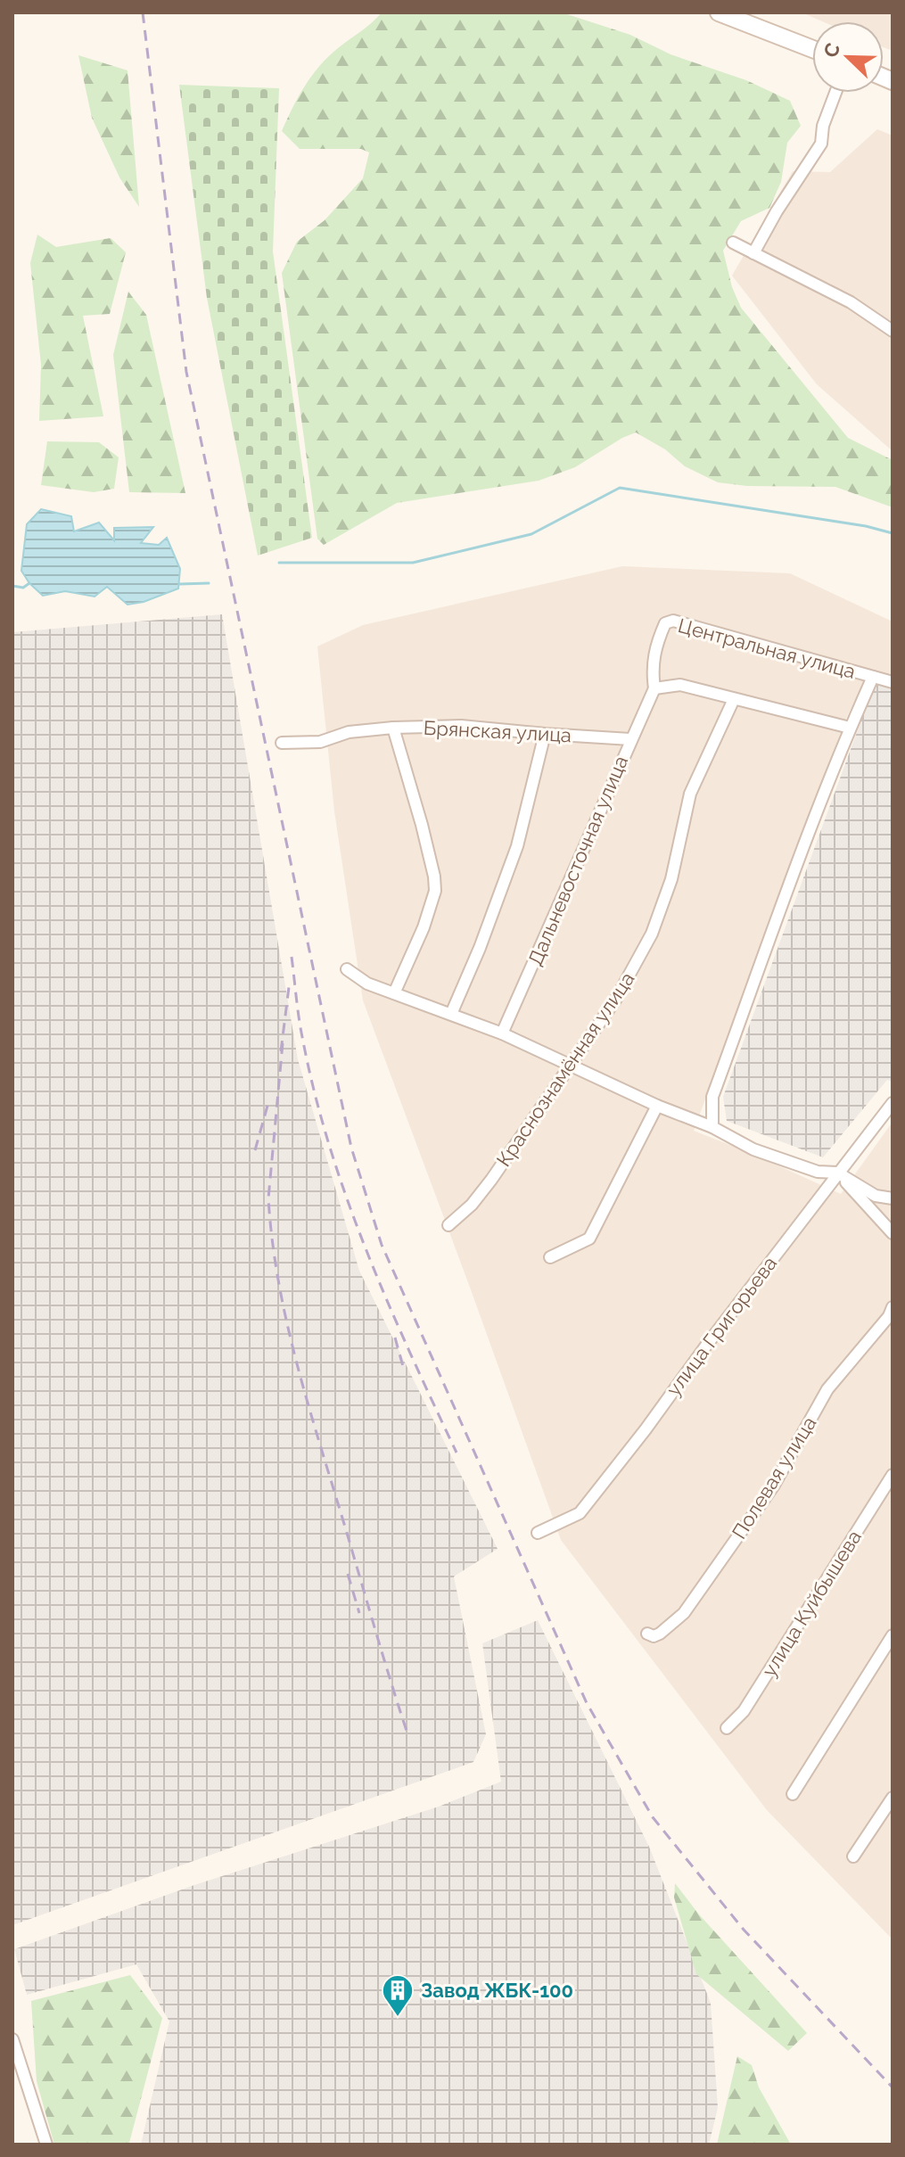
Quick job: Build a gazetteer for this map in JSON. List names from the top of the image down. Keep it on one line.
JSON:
{"streets":{"street":["Центральная улица","Брянская улица","Дальневосточная улица","Краснознамённая улица","улица Григорьева","Полевая улица","улица Куйбышева"]},"crossings":[["Центральная улица","Дальневосточная улица"],["Брянская улица","Дальневосточная улица"]],"places":{"building":["Завод ЖБК-100"]},"north":"top left"}
